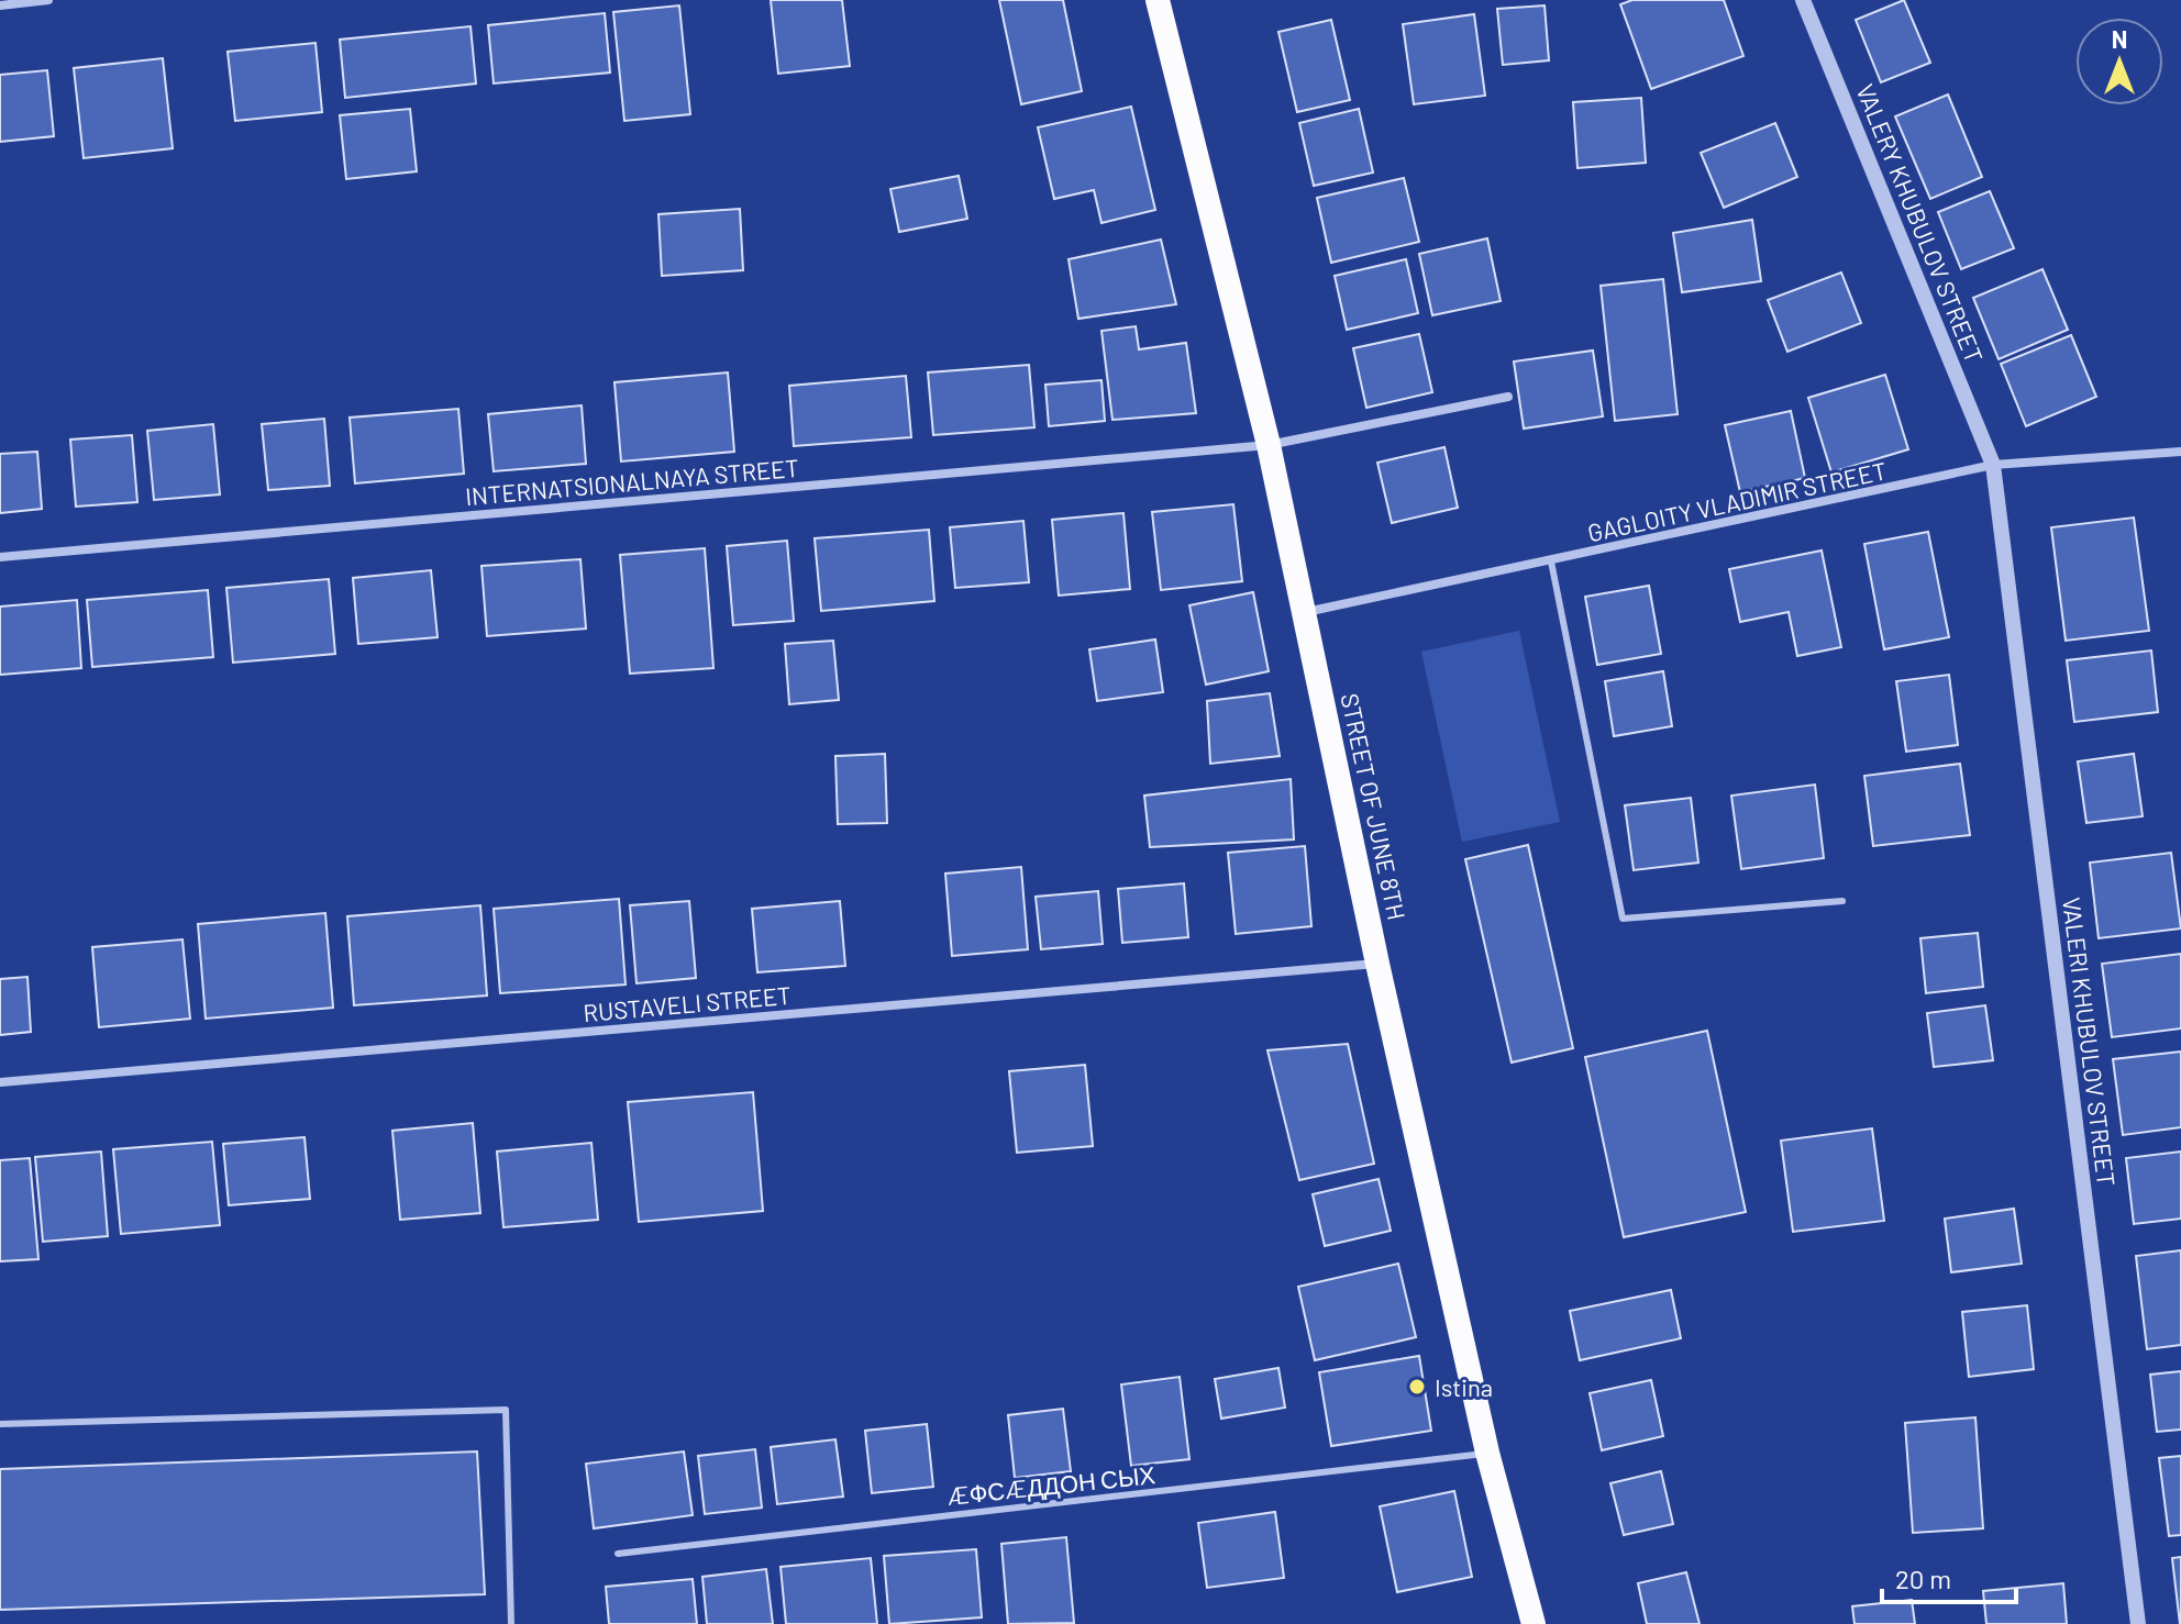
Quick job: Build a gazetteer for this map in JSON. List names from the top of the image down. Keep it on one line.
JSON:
{"streets":{"highway":["STREET OF JUNE 8TH"],"street":["VALERY KHUBULOV STREET","INTERNATSIONALNAYA STREET","GAGLOITY VLADIMIR STREET","RUSTAVELI STREET","VALERI KHUBULOV STREET"],"lane":["ÆФСÆДДОН СЫХ"]},"crossings":[["VALERY KHUBULOV STREET","GAGLOITY VLADIMIR STREET"],["VALERY KHUBULOV STREET","VALERI KHUBULOV STREET"],["INTERNATSIONALNAYA STREET","STREET OF JUNE 8TH"],["GAGLOITY VLADIMIR STREET","STREET OF JUNE 8TH"],["GAGLOITY VLADIMIR STREET","VALERI KHUBULOV STREET"],["STREET OF JUNE 8TH","RUSTAVELI STREET"],["STREET OF JUNE 8TH","ÆФСÆДДОН СЫХ"]],"places":["Istina"],"scale_bar":"20 m","north":"top"}
